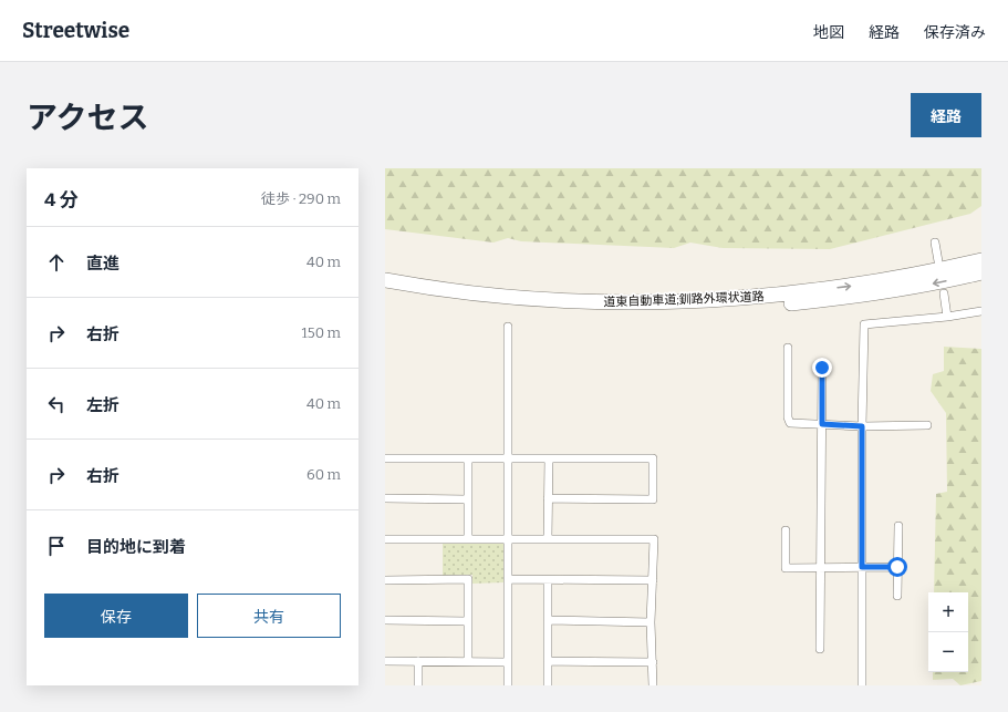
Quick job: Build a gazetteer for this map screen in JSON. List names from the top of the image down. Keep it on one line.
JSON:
{"streets":{"highway":["道東自動車道;釧路外環状道路"]},"page":{"header":"Streetwise","nav":["地図","経路","保存済み"],"title":"アクセス","buttons":["経路",["保存","共有"]],"heading":["4 分","徒歩 · 290 m"],"list":[["直進","40 m"],["右折","150 m"],["左折","40 m"],["右折","60 m"],"目的地に到着"],"map_buttons":["+","−"]}}
